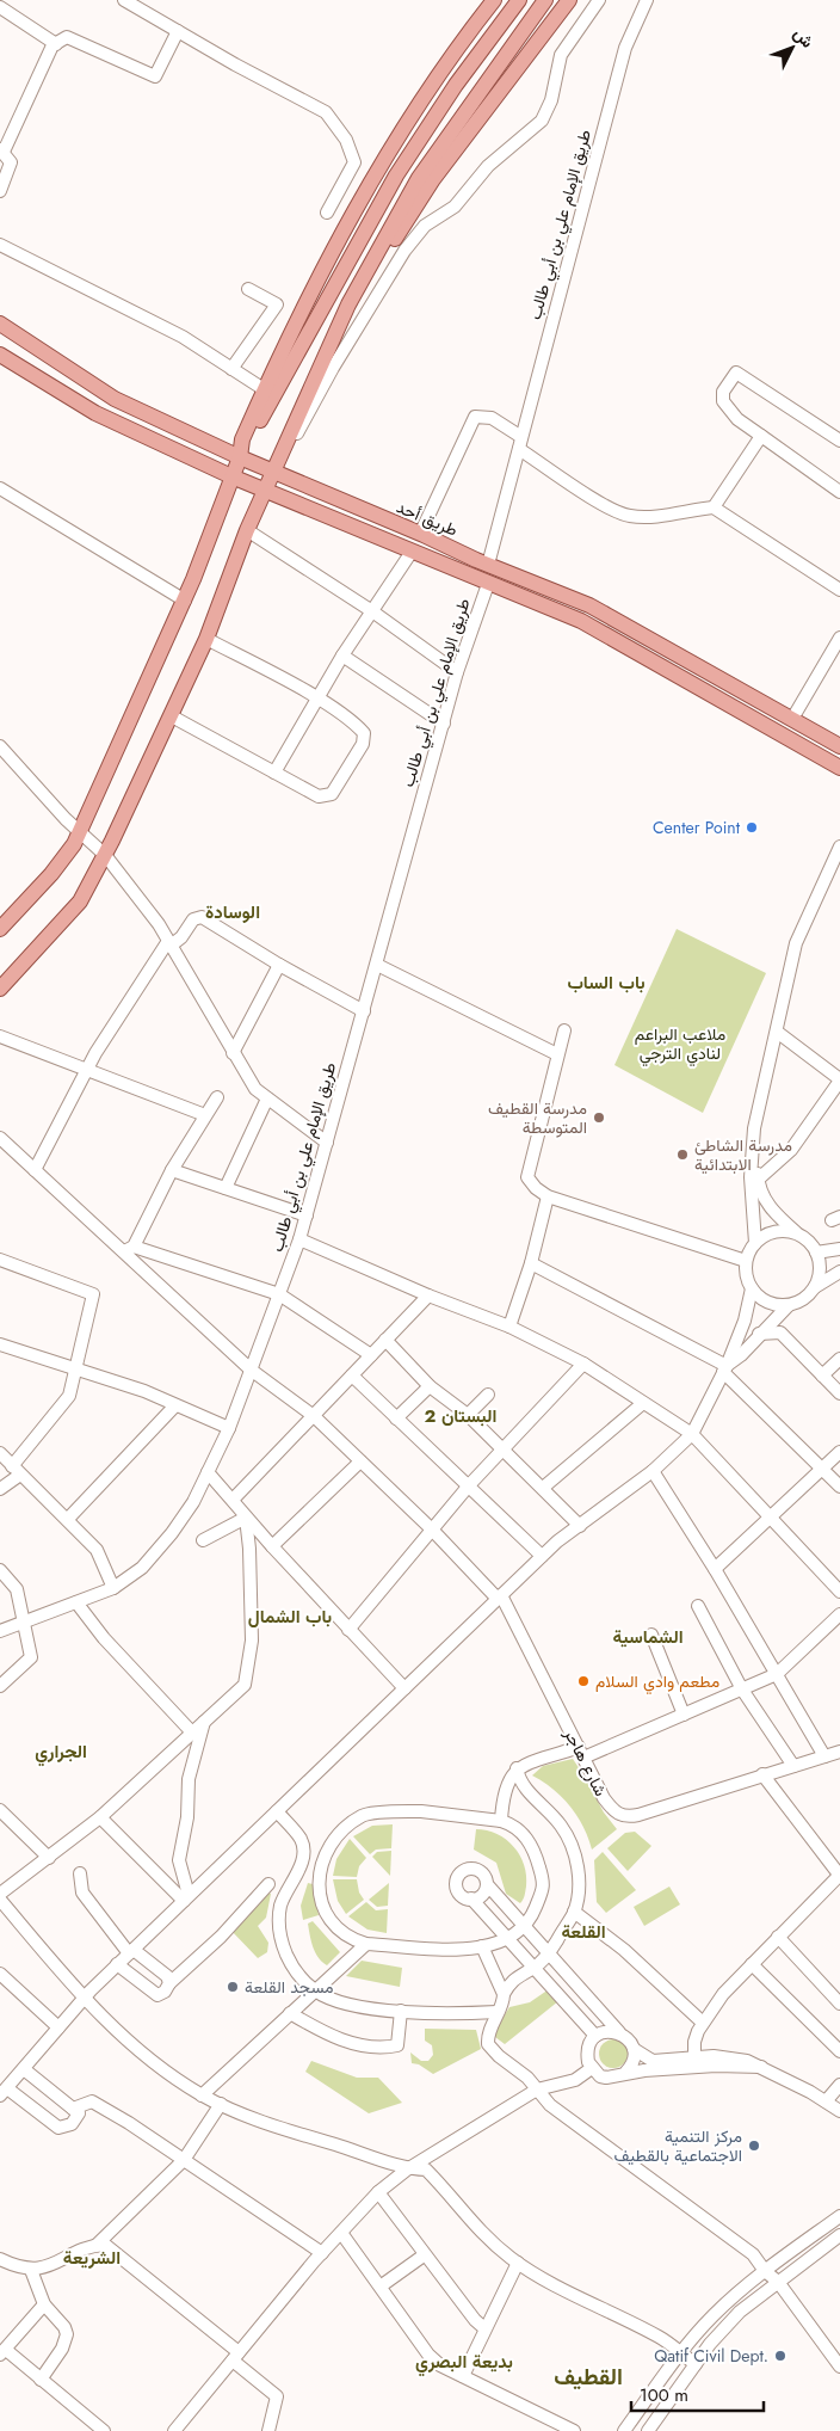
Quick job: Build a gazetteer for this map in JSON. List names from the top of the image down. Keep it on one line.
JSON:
{"streets":{"main road":["طريق أحد"],"street":["طريق الإمام علي بن أبي طالب","شارع هاجر"]},"crossings":[["طريق الإمام علي بن أبي طالب","طريق أحد"],["طريق الإمام علي بن أبي طالب","شارع هاجر"]],"districts":["الوسادة","باب الساب","البستان 2","باب الشمال","الشماسية","الجراري","القلعة","الشريعة","بديعة البصري","القطيف"],"parks":["ملاعب البراعم لنادي الترجي"],"places":["Center Point","مدرسة القطيف المتوسطة","مدرسة الشاطئ الابتدائية","مطعم وادي السلام","مسجد القلعة","مركز التنمية الاجتماعية بالقطيف","Qatif Civil Dept."],"scale_bar":"100 m","north":"top right"}
